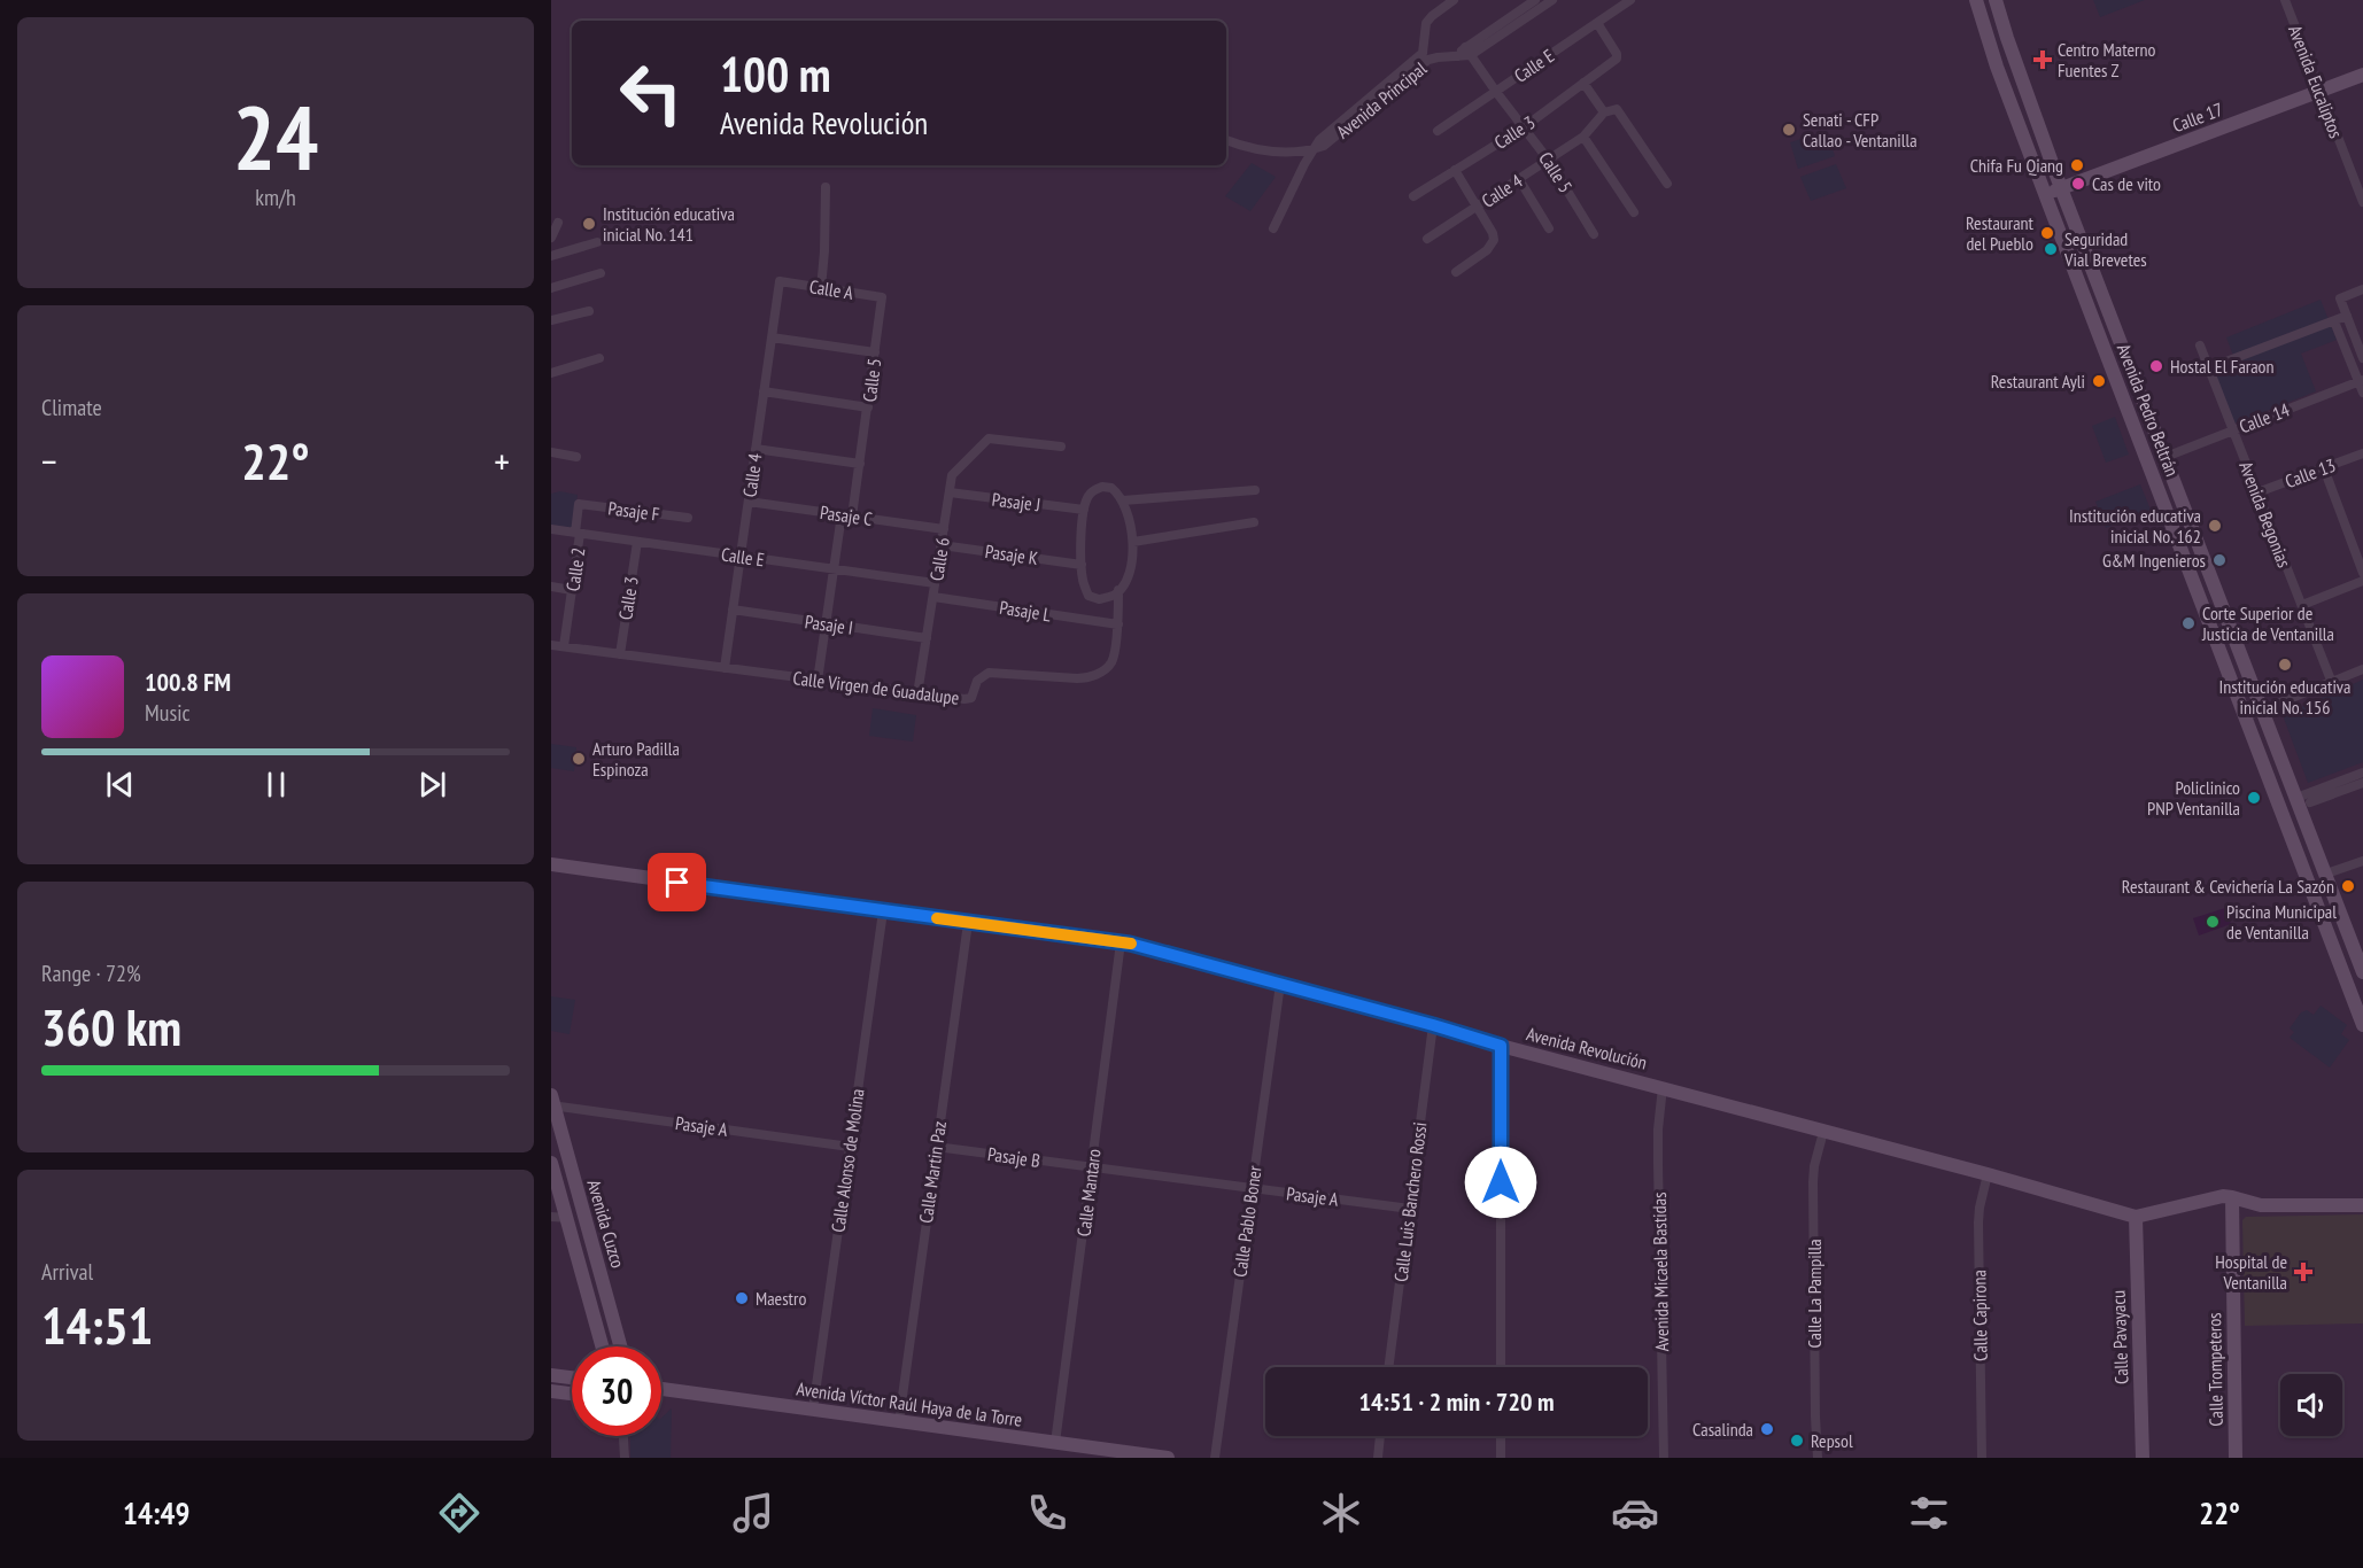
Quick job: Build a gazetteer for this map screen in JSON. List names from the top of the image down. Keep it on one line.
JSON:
{"streets":{"street":["Calle E","Avenida Eucaliptos","Avenida Principal","Calle 17","Calle 3","Calle 5","Calle 4","Calle A","Avenida Pedro Beltrán","Calle 14","Calle 13","Pasaje J","Pasaje F","Avenida Begonias","Pasaje C","Pasaje K","Calle 6","Calle 2","Pasaje L","Pasaje I","Calle Virgen de Guadalupe","Avenida Revolución","Pasaje A","Pasaje B","Calle Alonso de Molina","Calle Martin Paz","Calle Mantaro","Calle Luis Banchero Rossi","Calle Pablo Boner","Avenida Cuzco","Avenida Micaela Bastidas","Calle La Pampilla","Calle Capirona","Calle Pavayacu","Calle Trompeteros","Avenida Víctor Raúl Haya de la Torre"]},"crossings":[["Calle E","Calle 3"],["Calle E","Calle 5"],["Calle E","Calle 4"],["Calle E","Calle 6"],["Calle E","Calle 2"],["Avenida Eucaliptos","Calle 17"],["Avenida Principal","Calle 5"],["Calle 17","Avenida Pedro Beltrán"],["Calle 3","Calle 5"],["Calle 3","Calle Virgen de Guadalupe"],["Calle 5","Calle 4"],["Calle 5","Calle A"],["Calle 5","Pasaje C"],["Calle 5","Pasaje I"],["Calle 5","Calle Virgen de Guadalupe"],["Calle 4","Calle A"],["Calle 4","Pasaje C"],["Calle 4","Pasaje I"],["Calle 4","Calle Virgen de Guadalupe"],["Avenida Pedro Beltrán","Calle 14"],["Calle 14","Avenida Begonias"],["Calle 13","Avenida Begonias"],["Pasaje J","Calle 6"],["Pasaje F","Calle 2"],["Pasaje C","Calle 6"],["Pasaje K","Calle 6"],["Calle 6","Pasaje L"],["Calle 6","Pasaje I"],["Calle 6","Calle Virgen de Guadalupe"],["Calle 2","Calle Virgen de Guadalupe"],["Pasaje L","Calle Virgen de Guadalupe"],["Avenida Revolución","Calle Alonso de Molina"],["Avenida Revolución","Calle Martin Paz"],["Avenida Revolución","Calle Mantaro"],["Avenida Revolución","Calle Luis Banchero Rossi"],["Avenida Revolución","Calle Pablo Boner"],["Avenida Revolución","Avenida Micaela Bastidas"],["Avenida Revolución","Calle La Pampilla"],["Avenida Revolución","Calle Capirona"],["Avenida Revolución","Calle Pavayacu"],["Avenida Revolución","Calle Trompeteros"],["Pasaje A","Pasaje B"],["Pasaje A","Calle Alonso de Molina"],["Pasaje A","Calle Mantaro"],["Pasaje A","Calle Luis Banchero Rossi"],["Pasaje A","Calle Pablo Boner"],["Pasaje A","Avenida Cuzco"],["Pasaje B","Calle Martin Paz"],["Pasaje B","Calle Mantaro"],["Calle Alonso de Molina","Avenida Víctor Raúl Haya de la Torre"],["Calle Martin Paz","Avenida Víctor Raúl Haya de la Torre"],["Calle Mantaro","Avenida Víctor Raúl Haya de la Torre"]],"places":{"health":["Centro Materno Fuentes Z","Hospital de Ventanilla"],"other":["Senati - CFP Callao - Ventanilla","Chifa Fu Qiang","Cas de vito","Institución educativa inicial No. 141","Restaurant del Pueblo","Seguridad Vial Brevetes","Hostal El Faraon","Restaurant Ayli","Institución educativa inicial No. 162","G&M Ingenieros","Corte Superior de Justicia de Ventanilla","Institución educativa inicial No. 156","Arturo Padilla Espinoza","Policlinico PNP Ventanilla","Restaurant & Cevichería La Sazón","Piscina Municipal de Ventanilla","Maestro","Casalinda","Repsol"]},"page":{"tile":[["24","km/h"],"Climate",["Range · 72%","360 km"],["Arrival","14:51"]],"turn":["100 m","Avenida Revolución"],"heat":["−","22°","+"],"song":["100.8 FM","Music"],"limit":"30","trip":"14:51 · 2 min · 720 m","tabs":["14:49","22°"]}}
